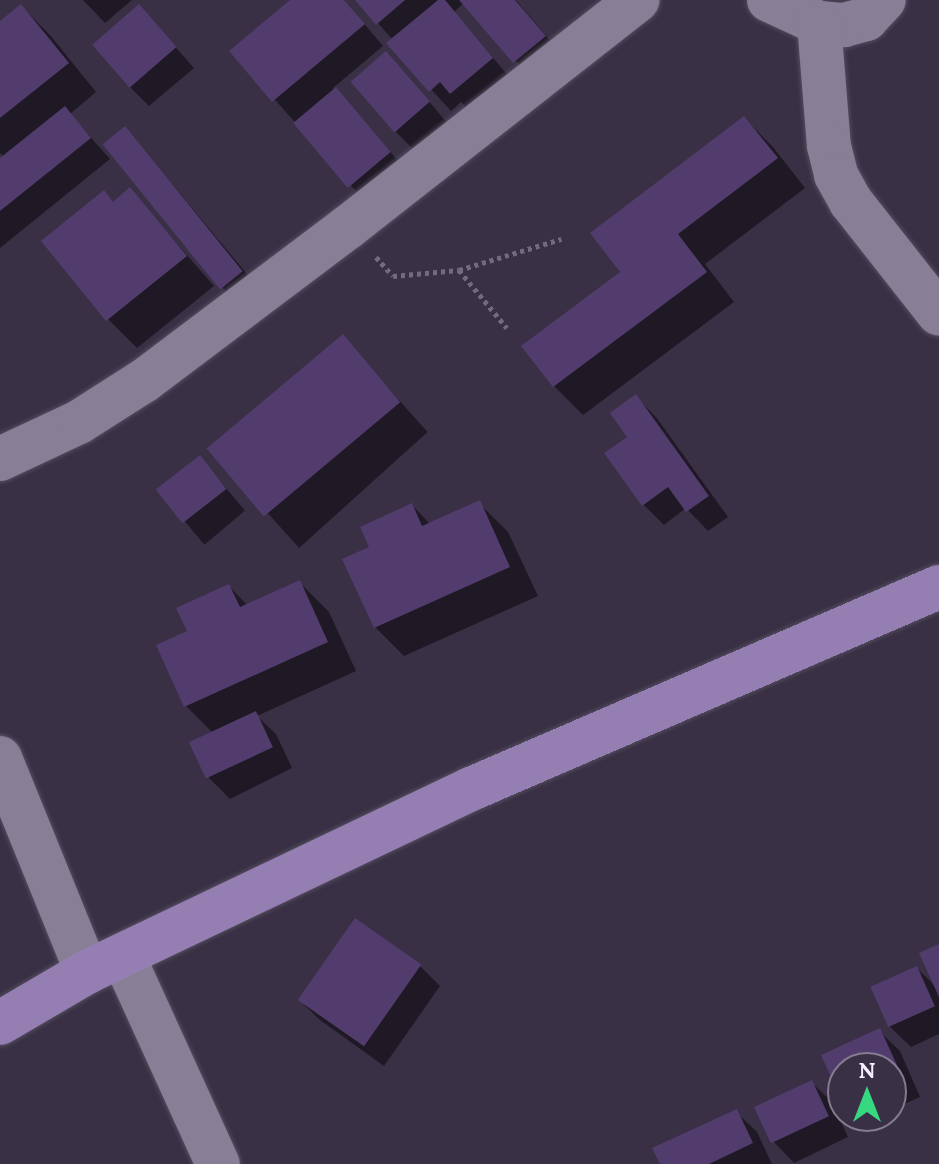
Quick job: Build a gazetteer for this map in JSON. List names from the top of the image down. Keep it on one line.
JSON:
{"north":"top"}
